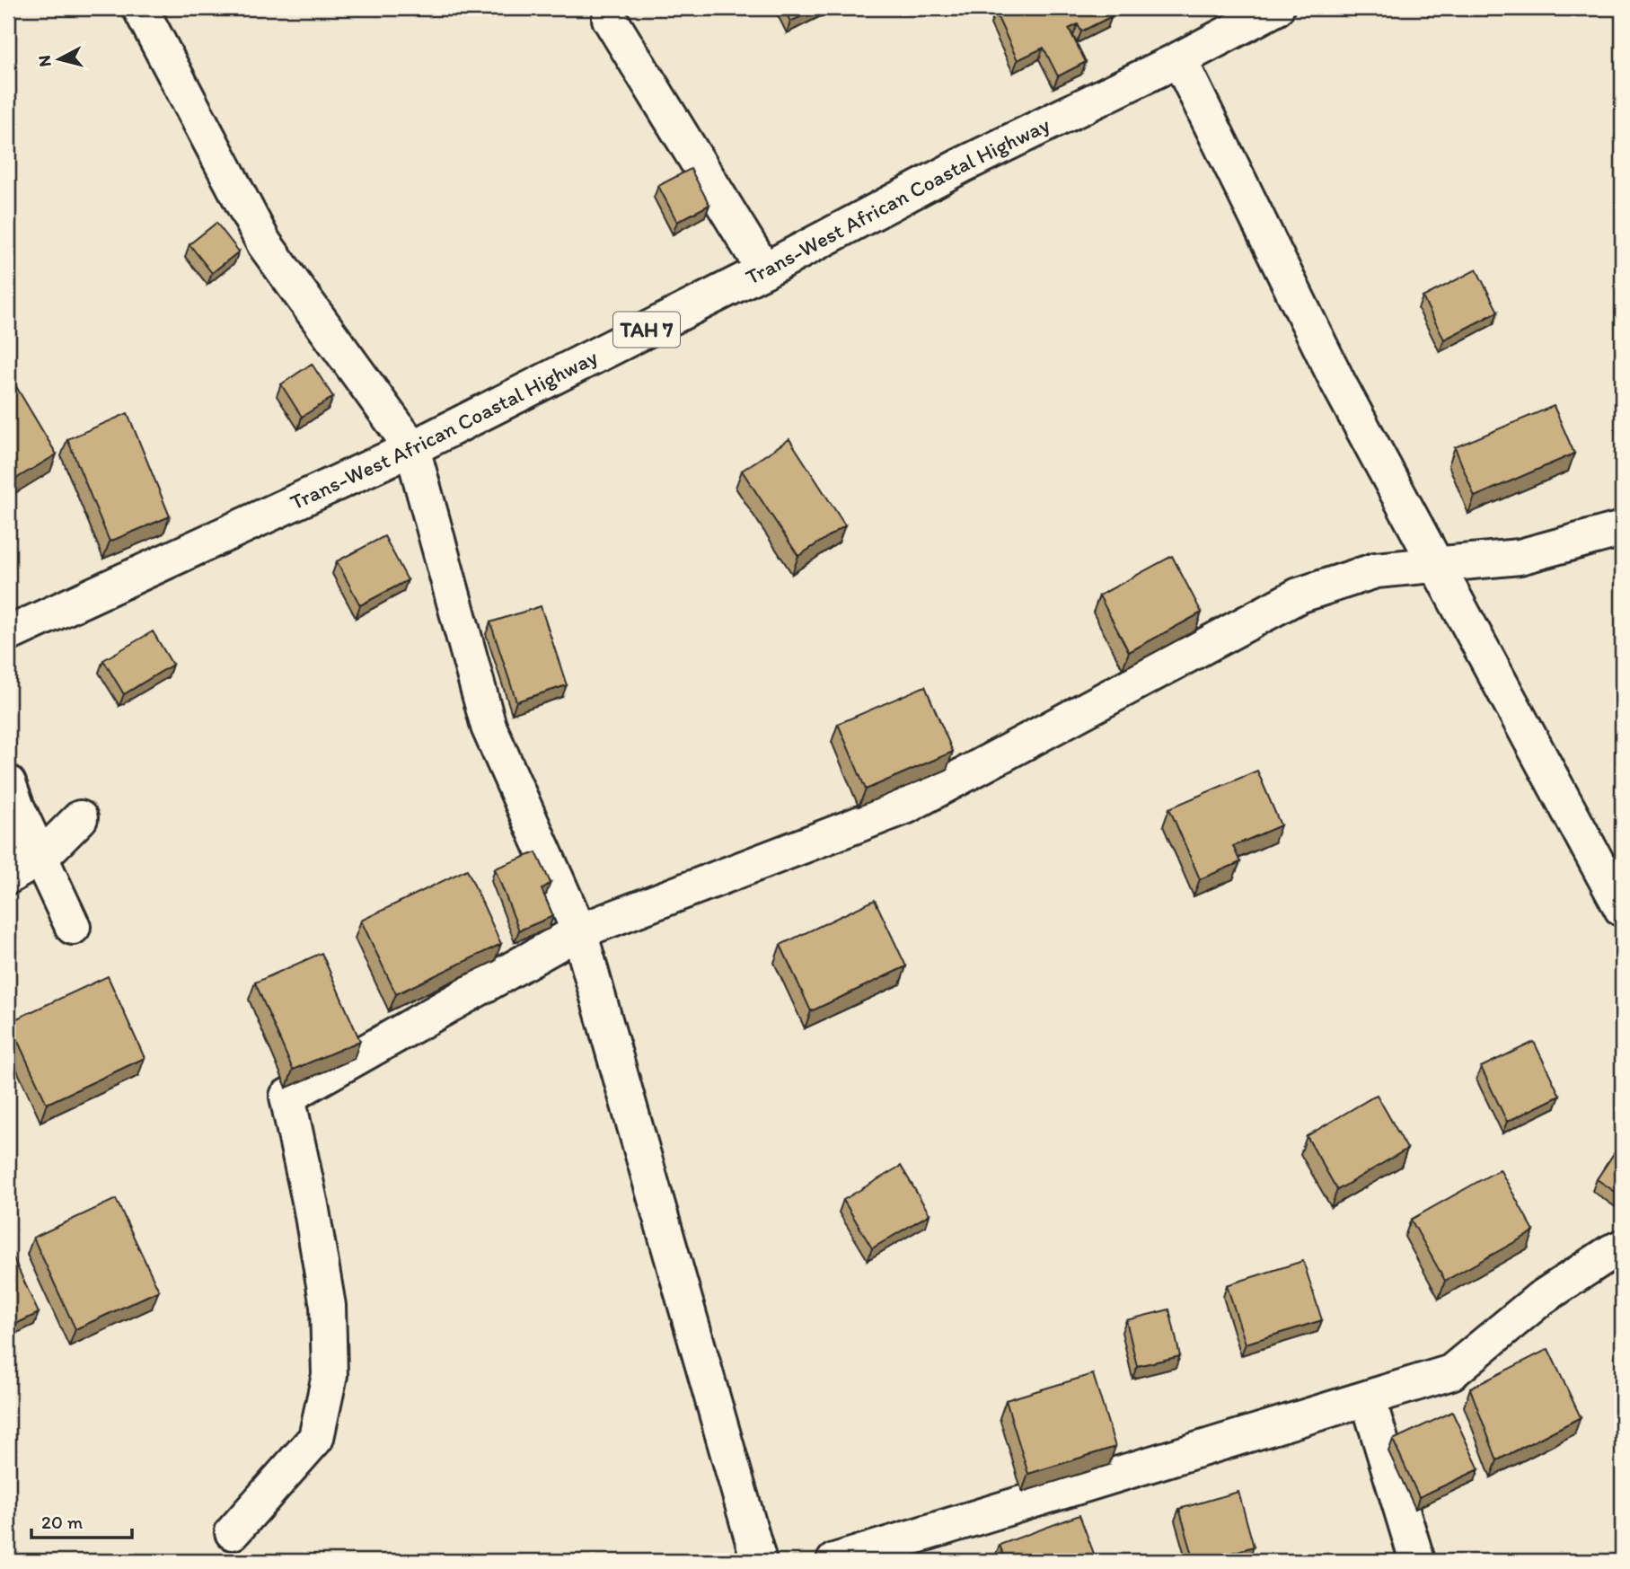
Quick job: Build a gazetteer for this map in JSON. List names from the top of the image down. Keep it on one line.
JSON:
{"streets":{"main road":["Trans-West African Coastal Highway","TAH 7"]},"scale_bar":"20 m","north":"left"}
